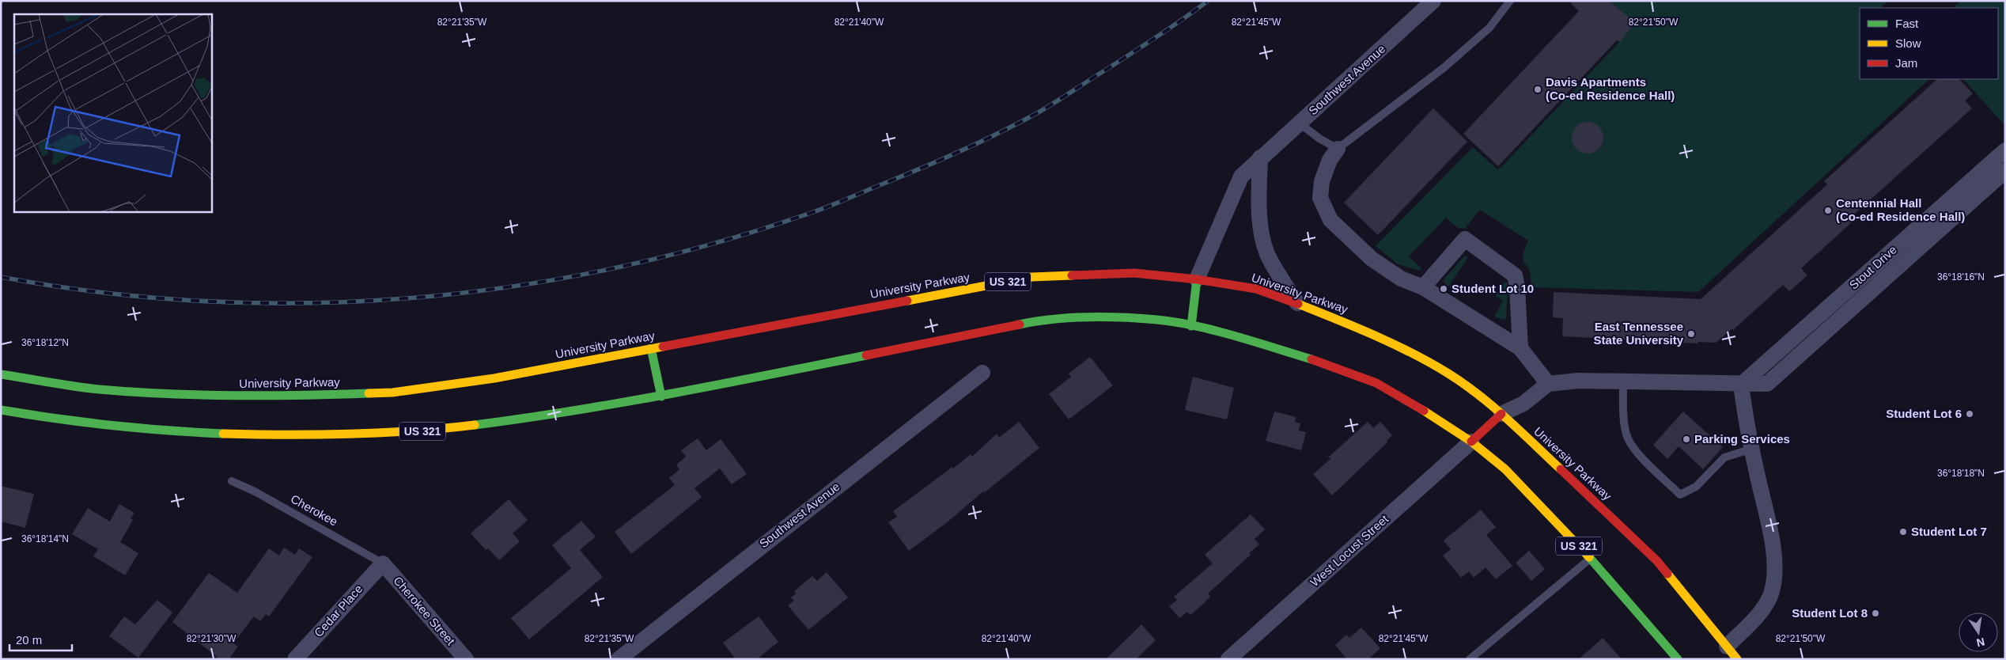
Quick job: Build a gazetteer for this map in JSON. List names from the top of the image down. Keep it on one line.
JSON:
{"streets":{"highway":["US 321","University Parkway"],"street":["Southwest Avenue","Stout Drive","West Locust Street","Cedar Place","Cherokee Street"],"lane":["Cherokee"]},"crossings":[["Southwest Avenue","University Parkway"],["US 321","West Locust Street"],["Cherokee","Cedar Place"],["Cherokee","Cherokee Street"],["Cedar Place","Cherokee Street"]],"places":["Davis Apartments (Co-ed Residence Hall)","Centennial Hall (Co-ed Residence Hall)","Student Lot 10","East Tennessee State University","Student Lot 6","Parking Services","Student Lot 7","Student Lot 8"],"legend":["Fast","Slow","Jam"],"scale_bar":"20 m","north":"bottom","coordinates":["82°21'35\"W","82°21'40\"W","82°21'45\"W","82°21'50\"W","36°18'16\"N","36°18'12\"N","36°18'18\"N","36°18'14\"N","82°21'30\"W"]}
